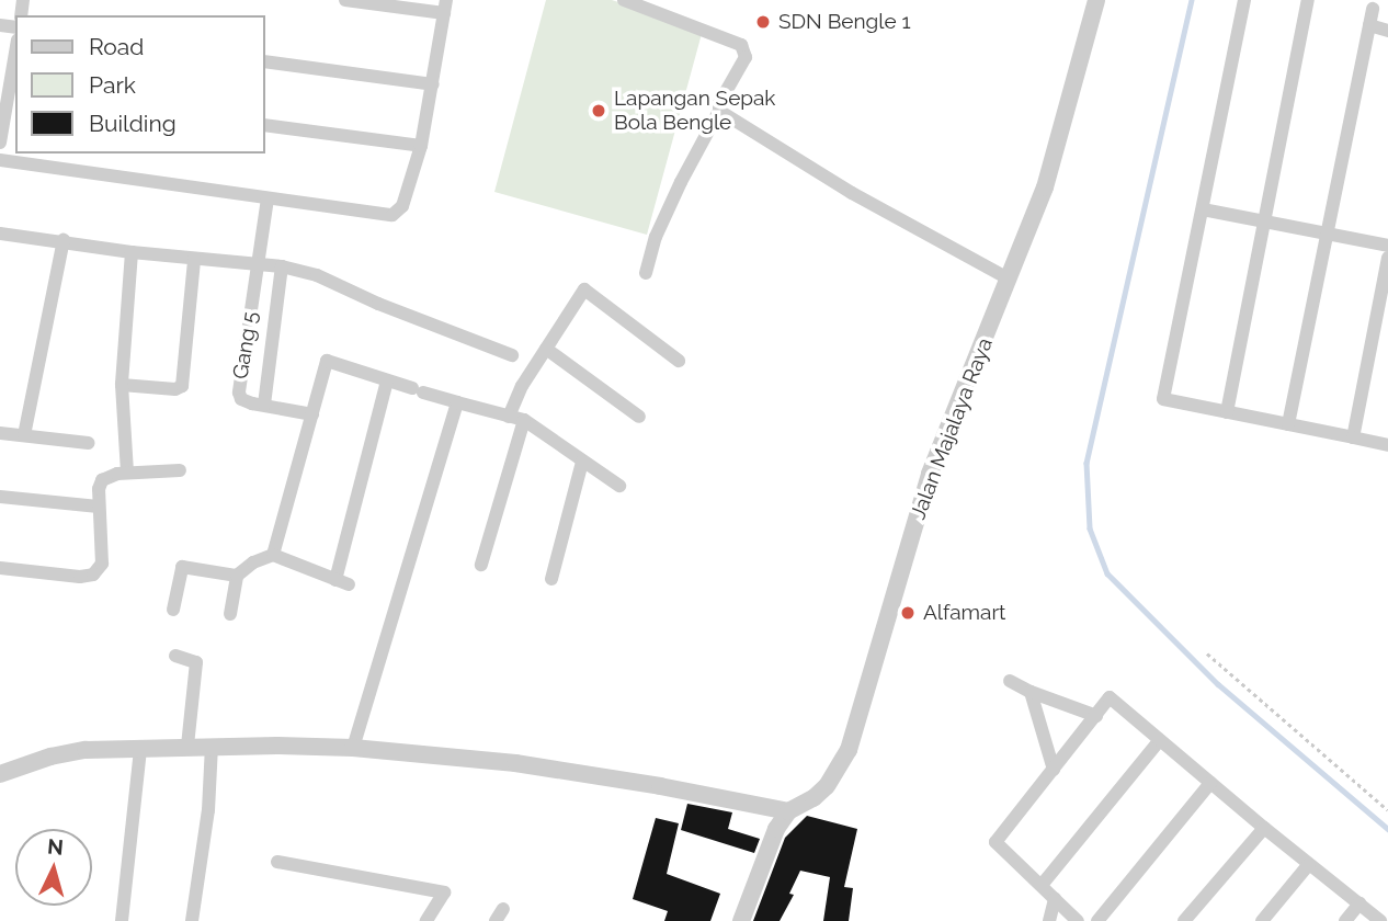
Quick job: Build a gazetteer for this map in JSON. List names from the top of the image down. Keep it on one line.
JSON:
{"streets":{"street":["Gang 5","Jalan Majalaya Raya"]},"places":["SDN Bengle 1","Lapangan Sepak Bola Bengle","Alfamart"],"legend":["Road","Park","Building"],"north":"top"}
